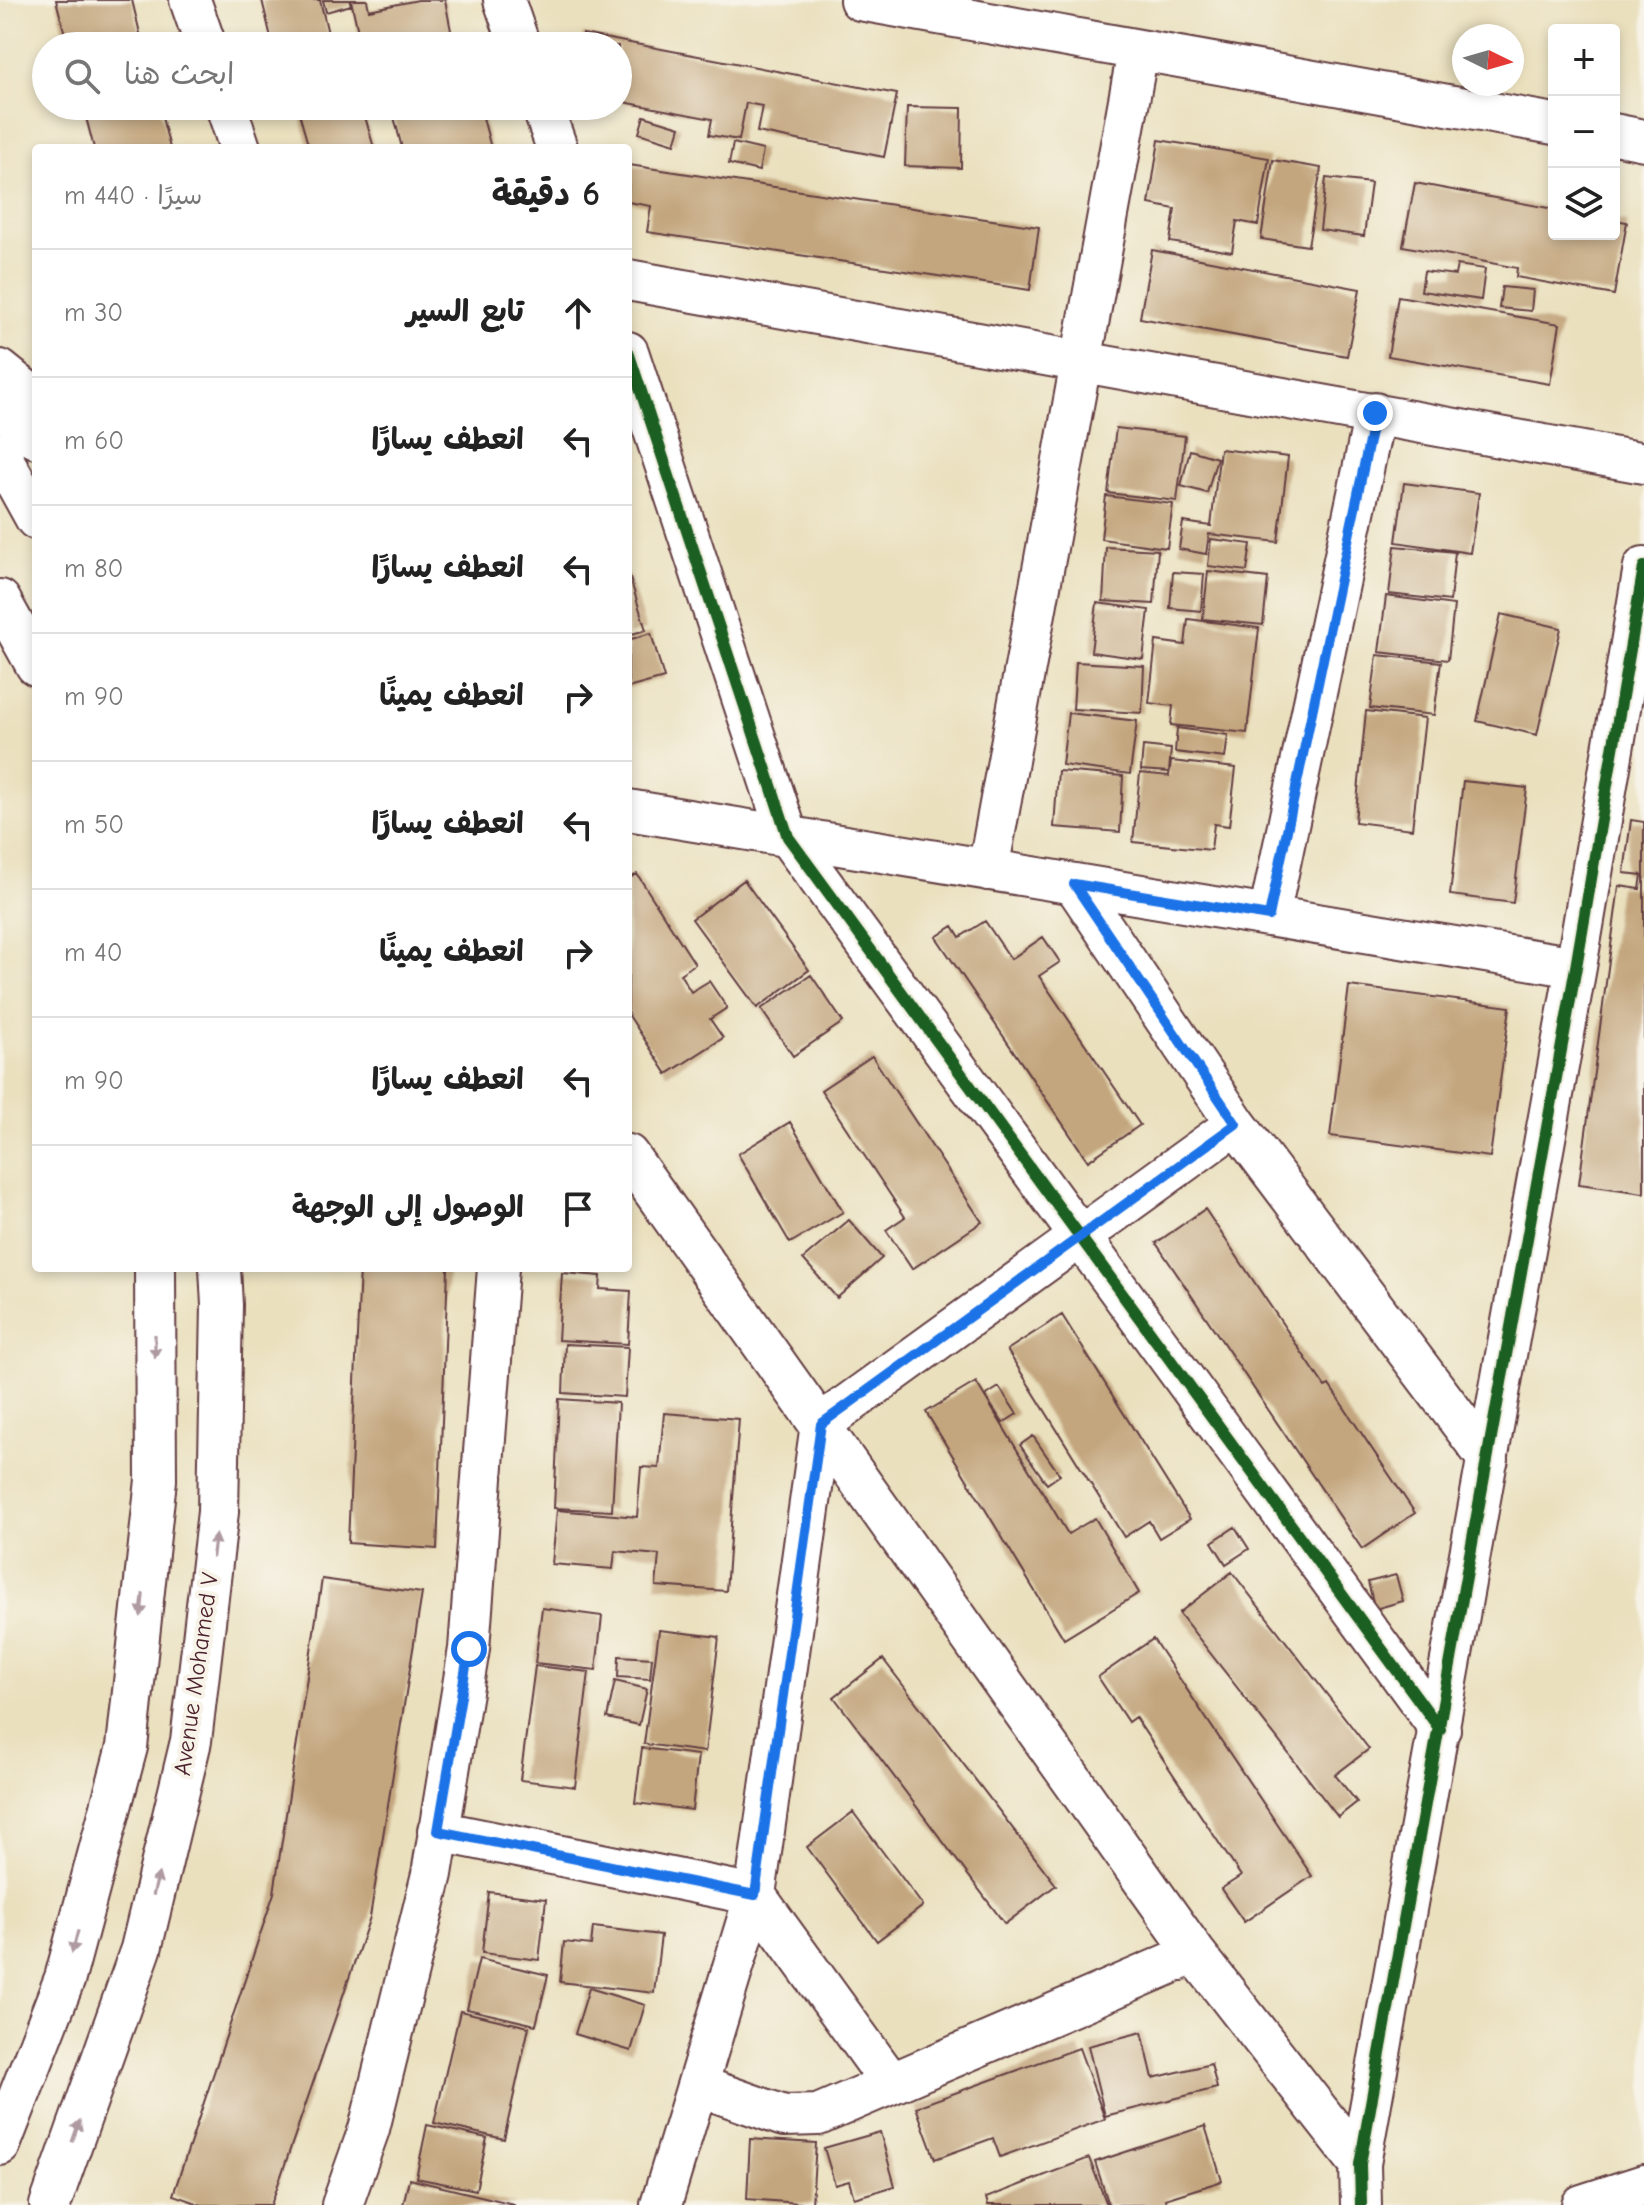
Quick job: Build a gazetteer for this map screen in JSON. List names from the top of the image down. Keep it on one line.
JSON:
{"streets":{"street":["Avenue Mohamed V"]},"north":"right","page":{"map_buttons":["+","−"],"search":"ابحث هنا","heading":["6 دقيقة","سيرًا · 440 m"],"list":[["تابع السير","30 m"],["انعطف يسارًا","60 m"],["انعطف يسارًا","80 m"],["انعطف يمينًا","90 m"],["انعطف يسارًا","50 m"],["انعطف يمينًا","40 m"],["انعطف يسارًا","90 m"],"الوصول إلى الوجهة"]}}
